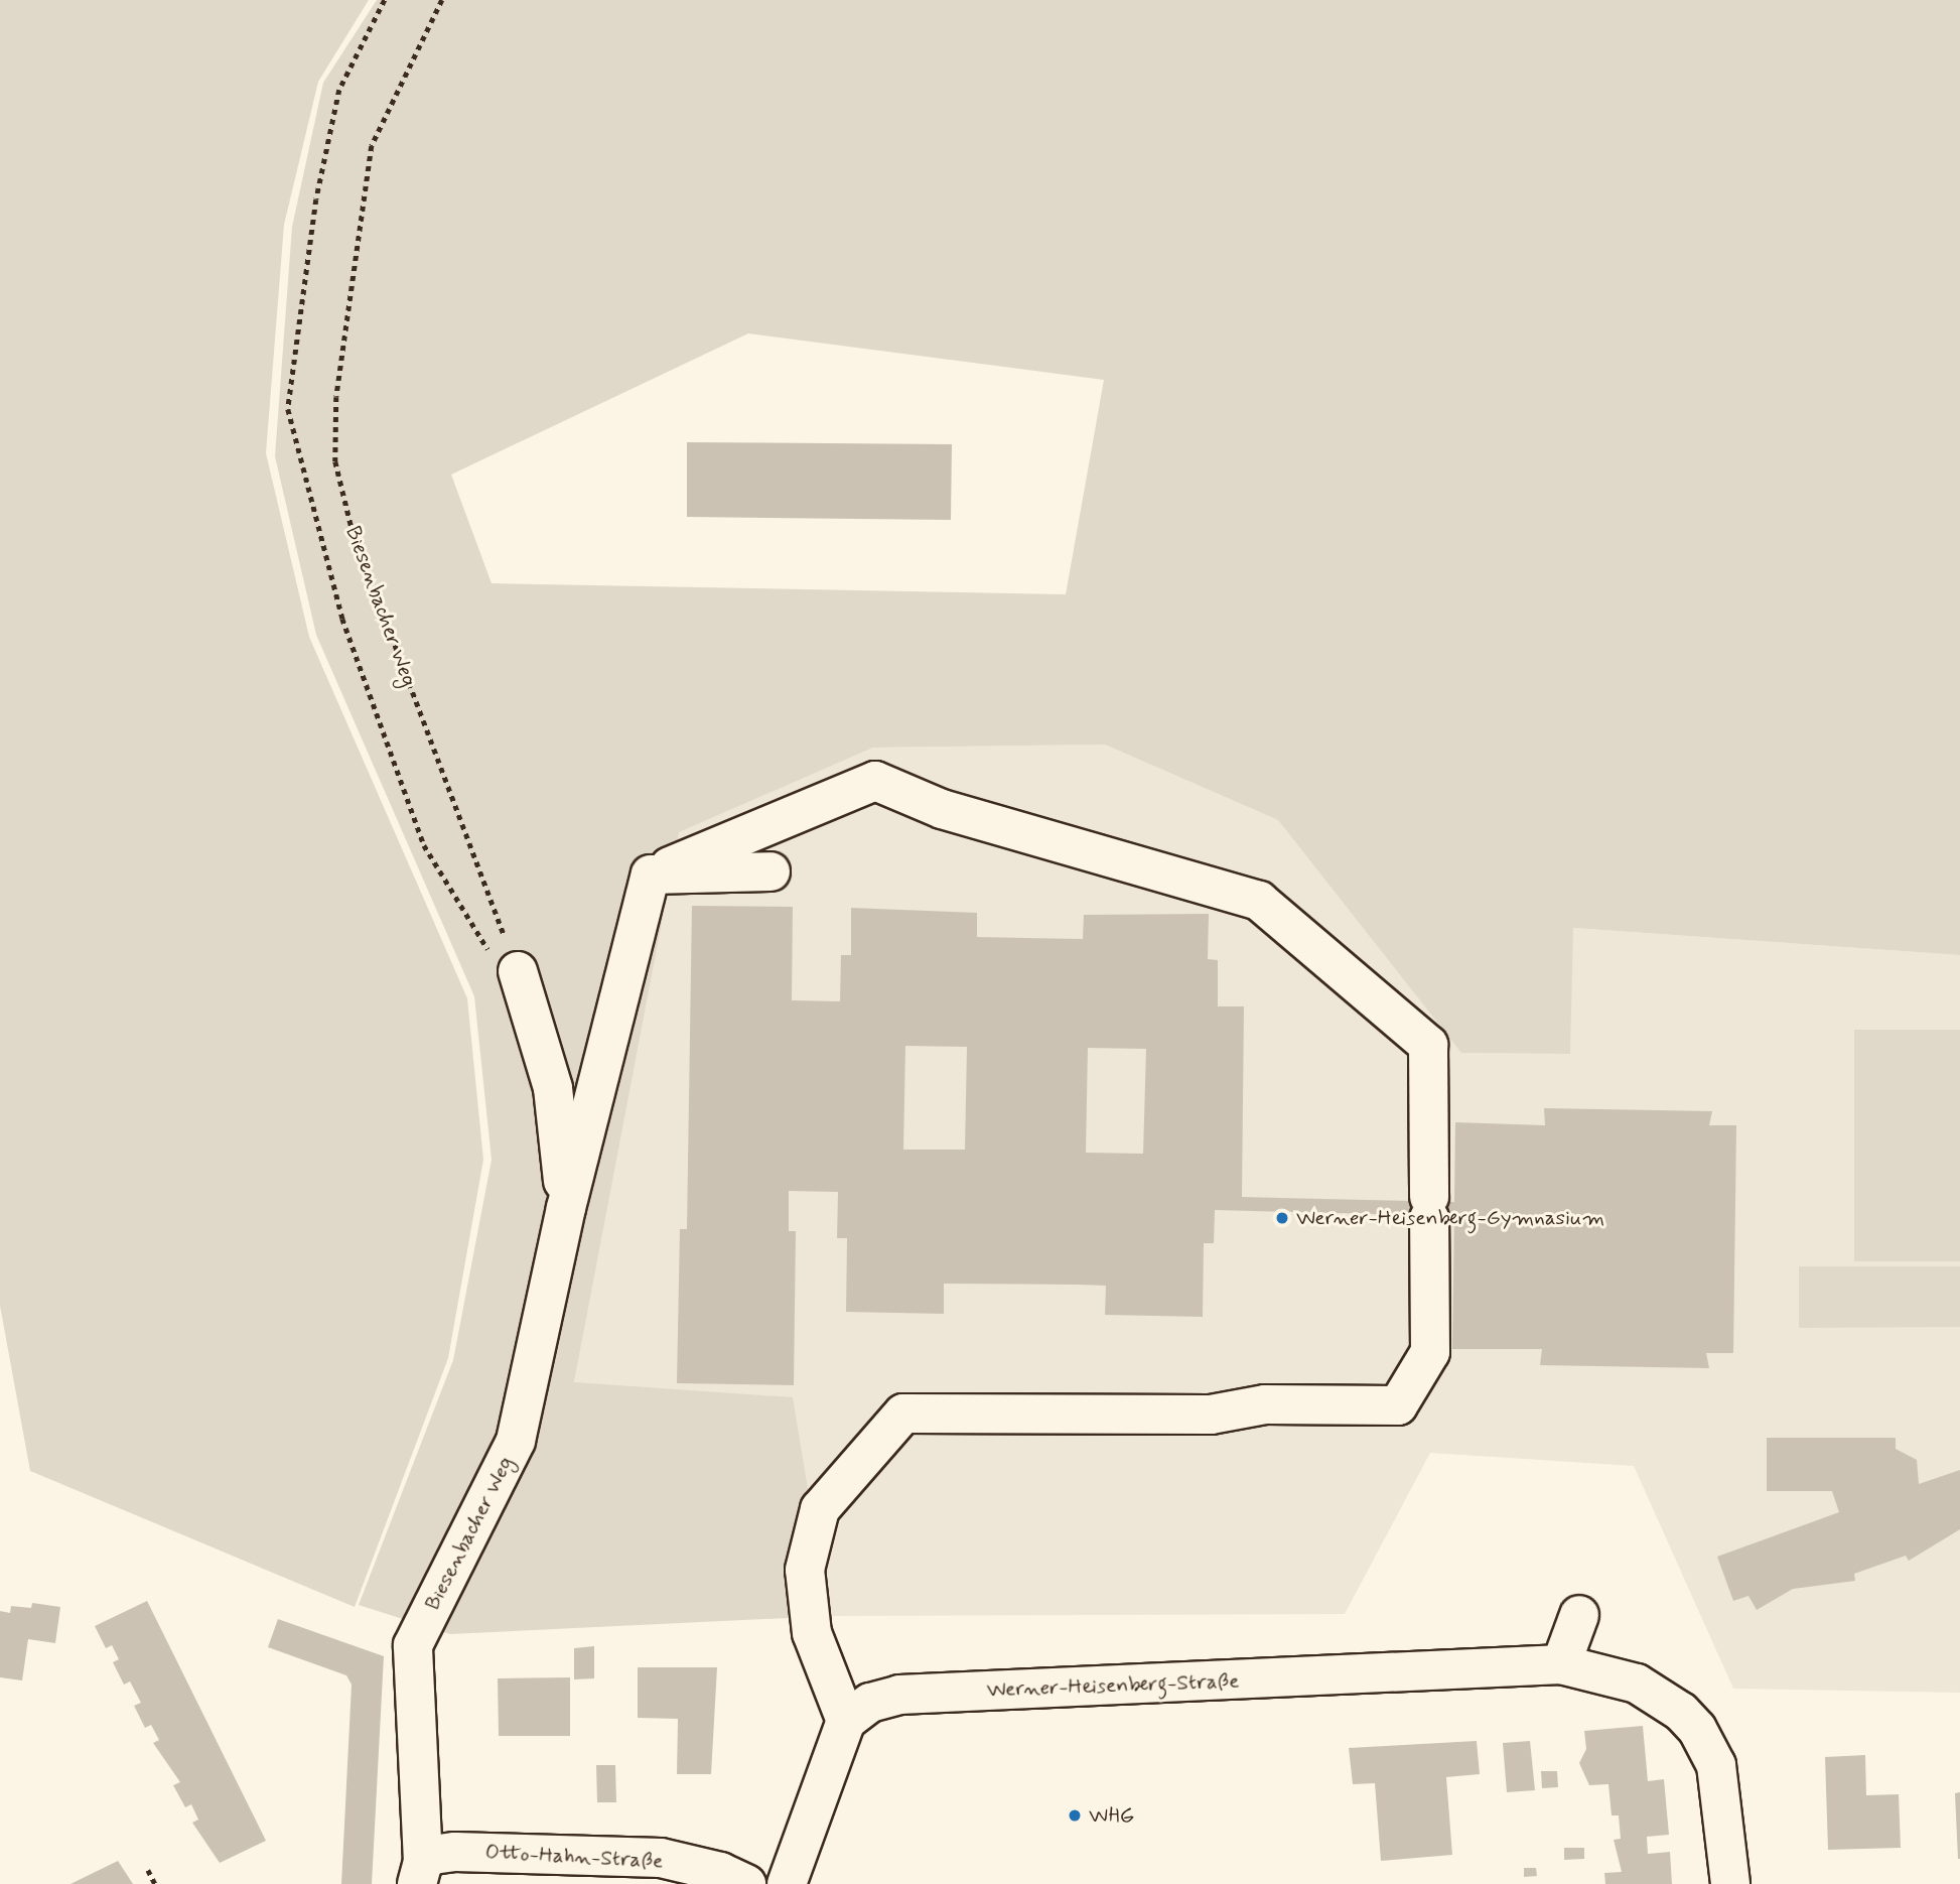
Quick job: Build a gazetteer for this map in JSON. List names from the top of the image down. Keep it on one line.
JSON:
{"streets":{"street":["Biesenbacher Weg","Werner-Heisenberg-Straße","Otto-Hahn-Straße"]},"crossings":[["Biesenbacher Weg","Otto-Hahn-Straße"]],"places":["Werner-Heisenberg-Gymnasium","WHG"]}
